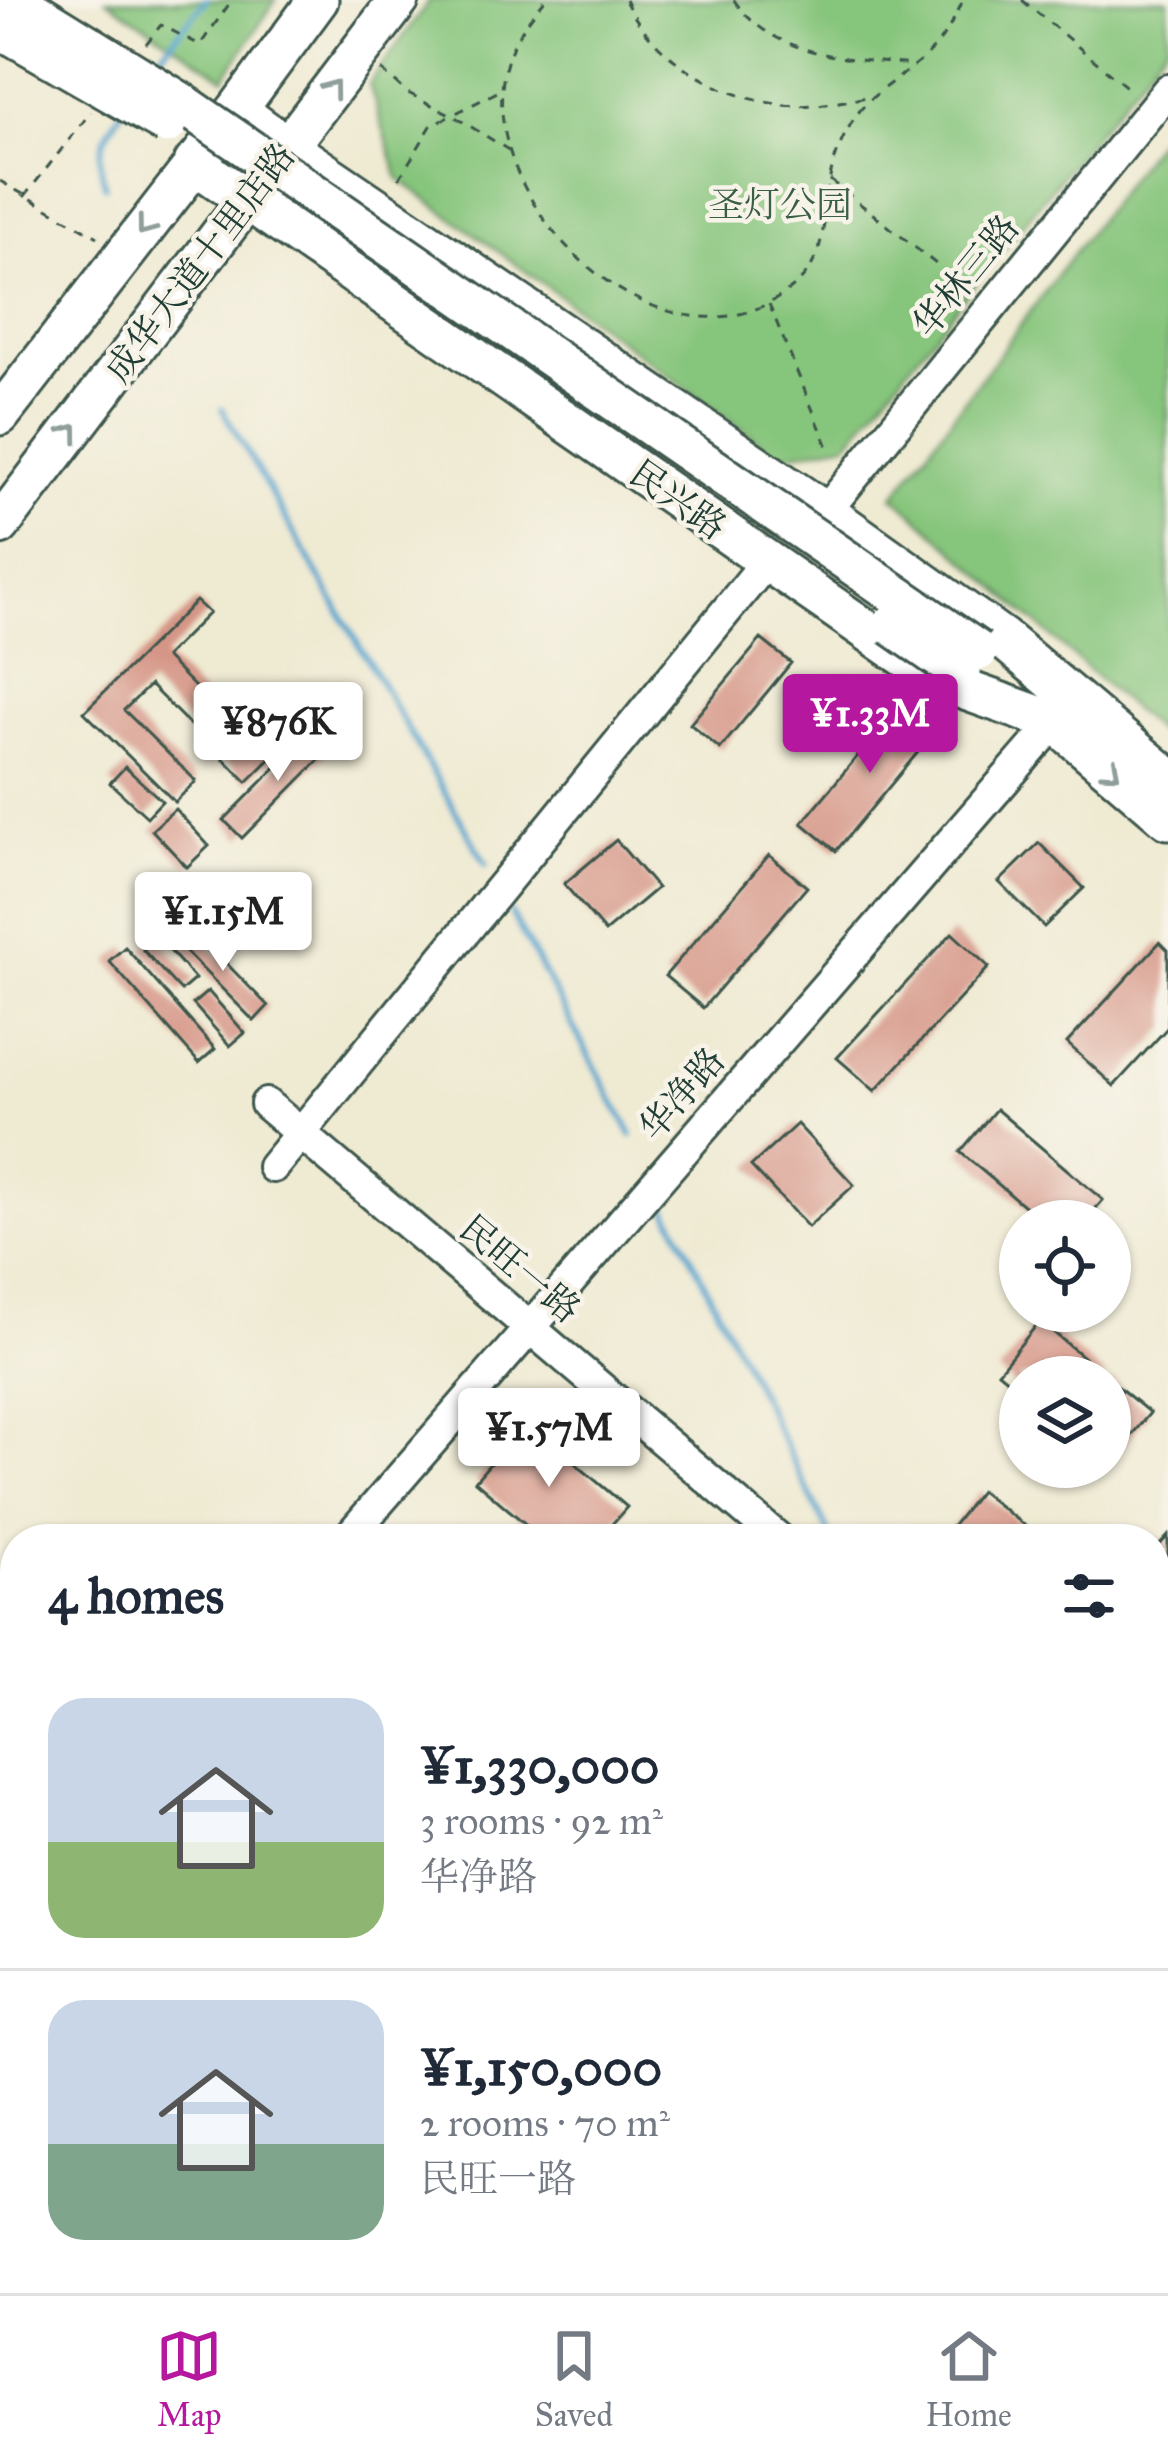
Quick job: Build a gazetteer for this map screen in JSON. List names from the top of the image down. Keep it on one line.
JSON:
{"streets":{"main road":["成华大道十里店路","民兴路"],"street":["华林三路","华净路","民旺一路"]},"crossings":[["成华大道十里店路","民兴路"],["华林三路","民兴路"],["民兴路","华净路"],["华净路","民旺一路"]],"parks":["圣灯公园"],"page":{"price":["¥1.33M","¥876K","¥1.15M","¥1.57M"],"heading":"4 homes","list":[{"name":"¥1,330,000","note":"3 rooms · 92 m² · 华净路"},{"name":"¥1,150,000","note":"2 rooms · 70 m² · 民旺一路"}],"tabs":["Map","Saved","Home"]}}
